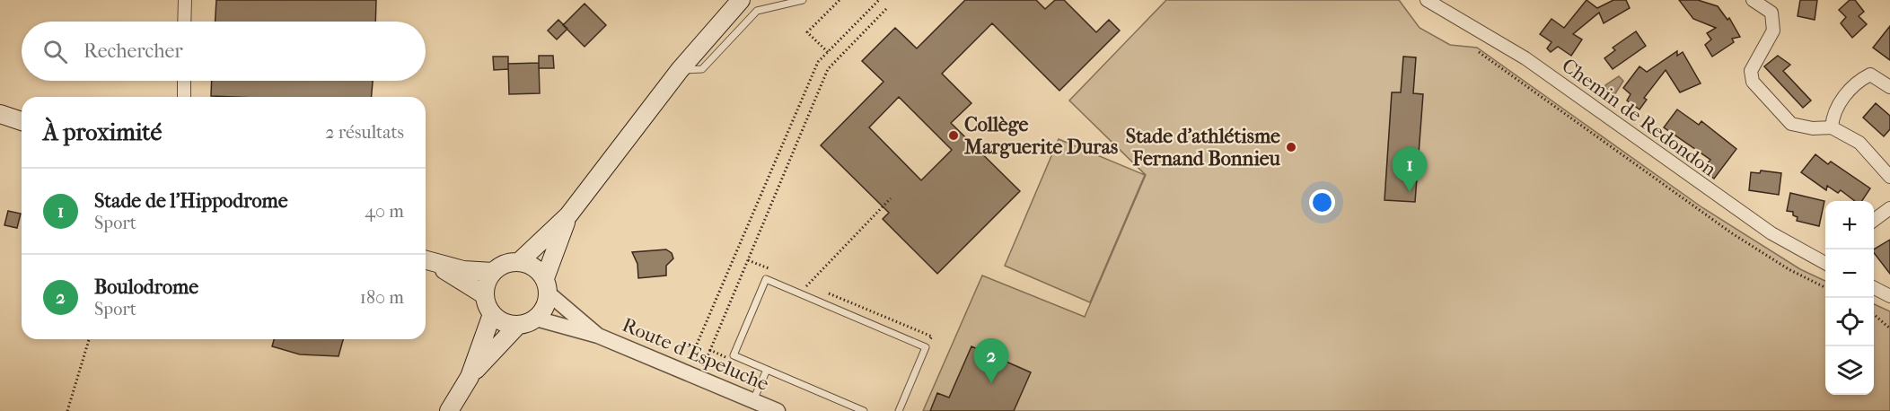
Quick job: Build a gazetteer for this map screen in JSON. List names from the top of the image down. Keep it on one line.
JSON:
{"streets":{"street":["Chemin de Redondon","Route d'Espeluche"]},"places":["Collège Marguerite Duras","Stade d'athlétisme Fernand Bonnieu"],"page":{"search":"Rechercher","heading":["À proximité","2 résultats"],"pins":["1","2"],"list":[{"mark":"1","name":"Stade de l'Hippodrome","note":"Sport","value":"40 m"},{"mark":"2","name":"Boulodrome","note":"Sport","value":"180 m"}],"map_buttons":["+","−"]}}
